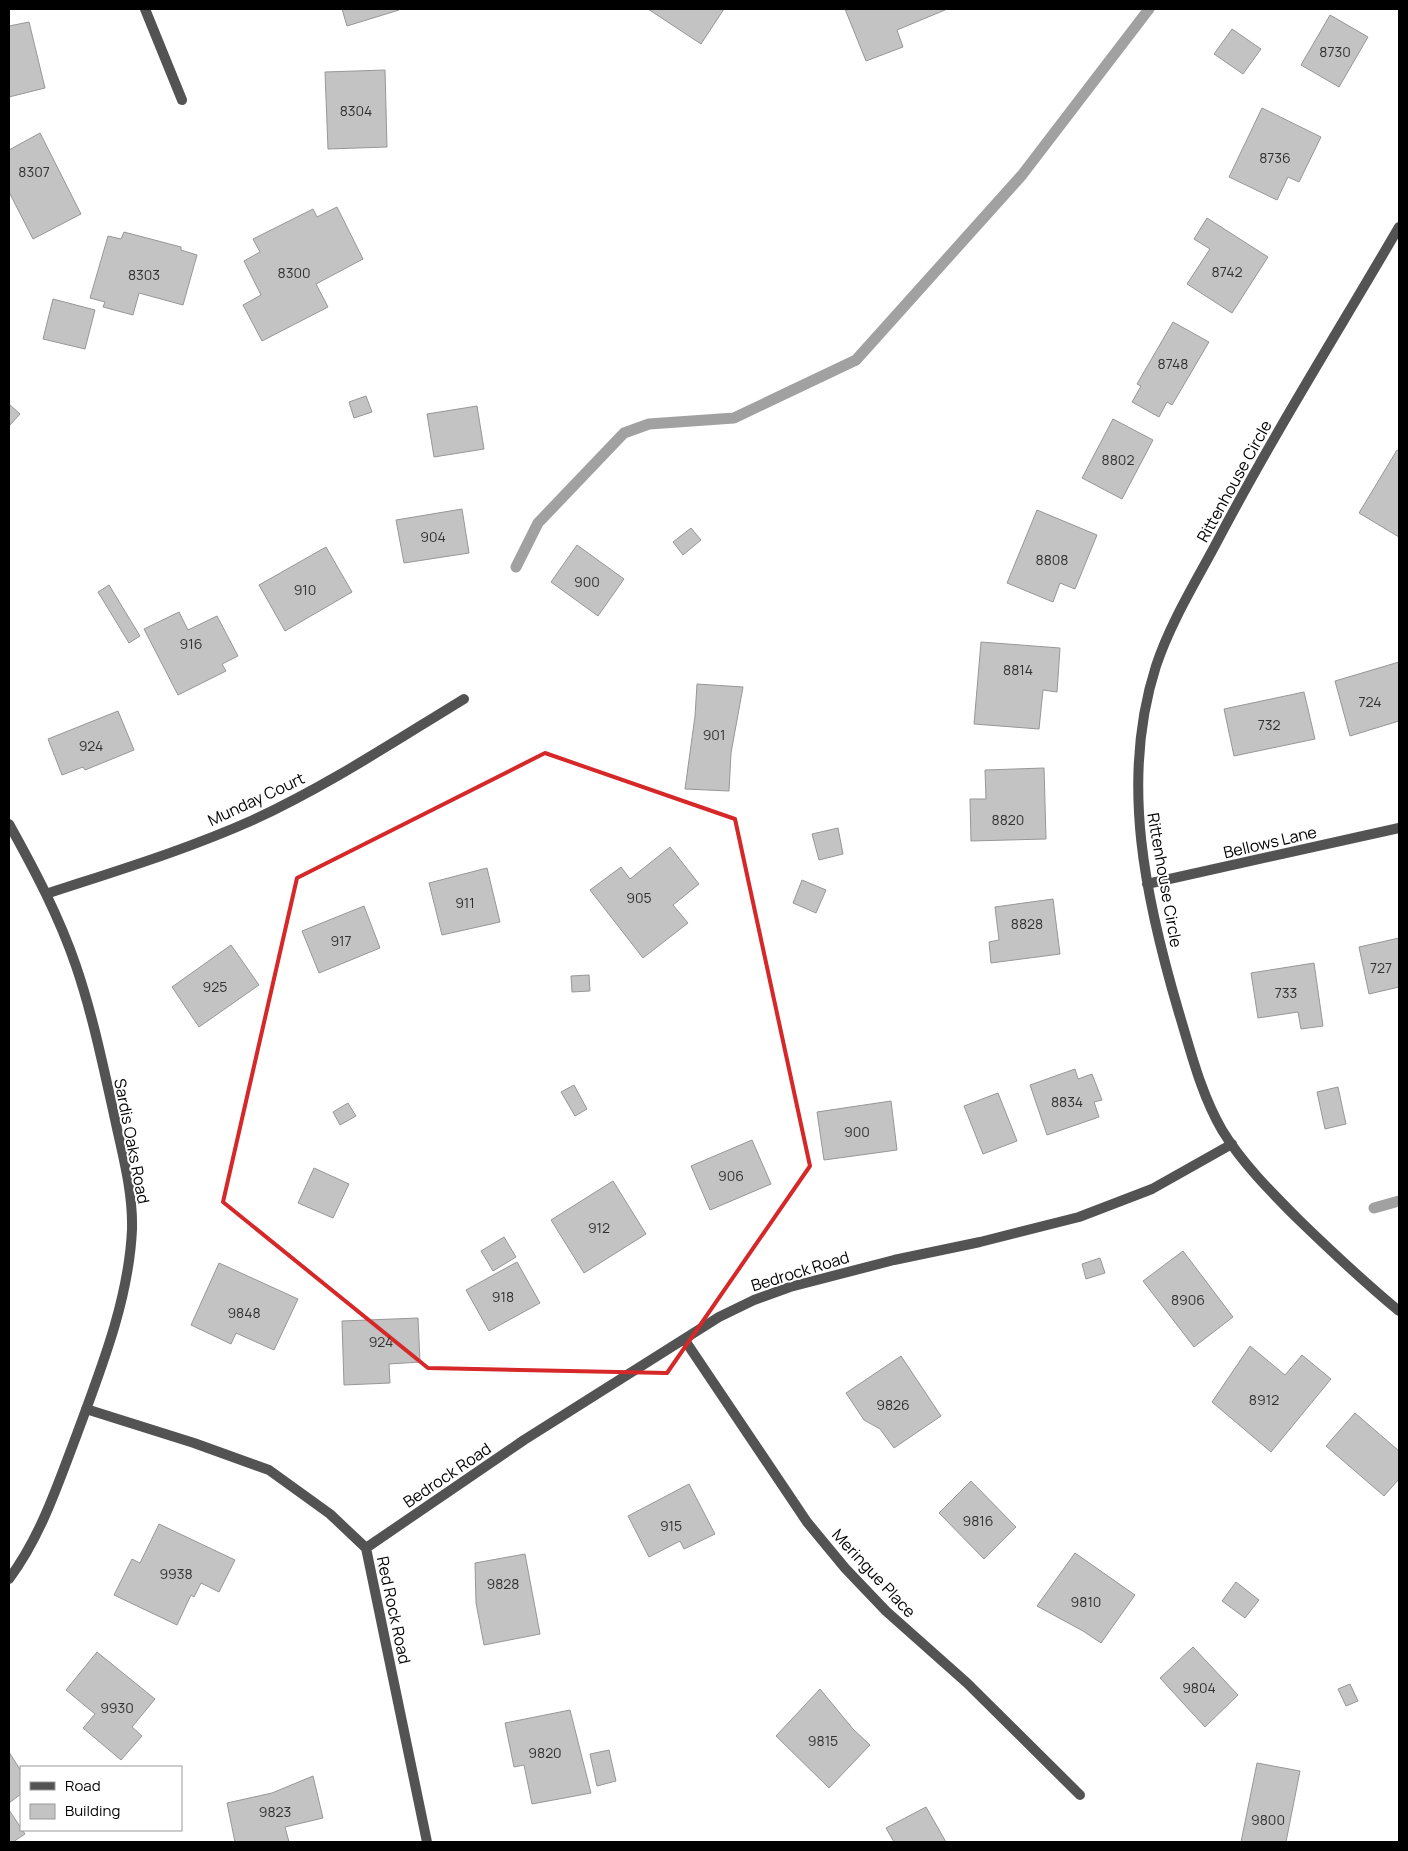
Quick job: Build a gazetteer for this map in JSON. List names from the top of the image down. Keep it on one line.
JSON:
{"streets":{"street":["Rittenhouse Circle","Munday Court","Bellows Lane","Sardis Oaks Road","Bedrock Road","Meringue Place","Red Rock Road"]},"crossings":[["Rittenhouse Circle","Bellows Lane"],["Rittenhouse Circle","Bedrock Road"],["Munday Court","Sardis Oaks Road"],["Sardis Oaks Road","Red Rock Road"],["Bedrock Road","Meringue Place"],["Bedrock Road","Red Rock Road"]],"house_numbers":["8730","8304","8736","8307","8742","8300","8303","8748","8802","904","8808","900","910","916","8814","724","732","901","924","8820","905","911","8828","917","727","925","733","8834","900","906","912","918","8906","9848","924","8912","9826","9816","915","9938","9828","9810","9804","9930","9815","9820","9823","9800"],"legend":["Road","Building"]}
